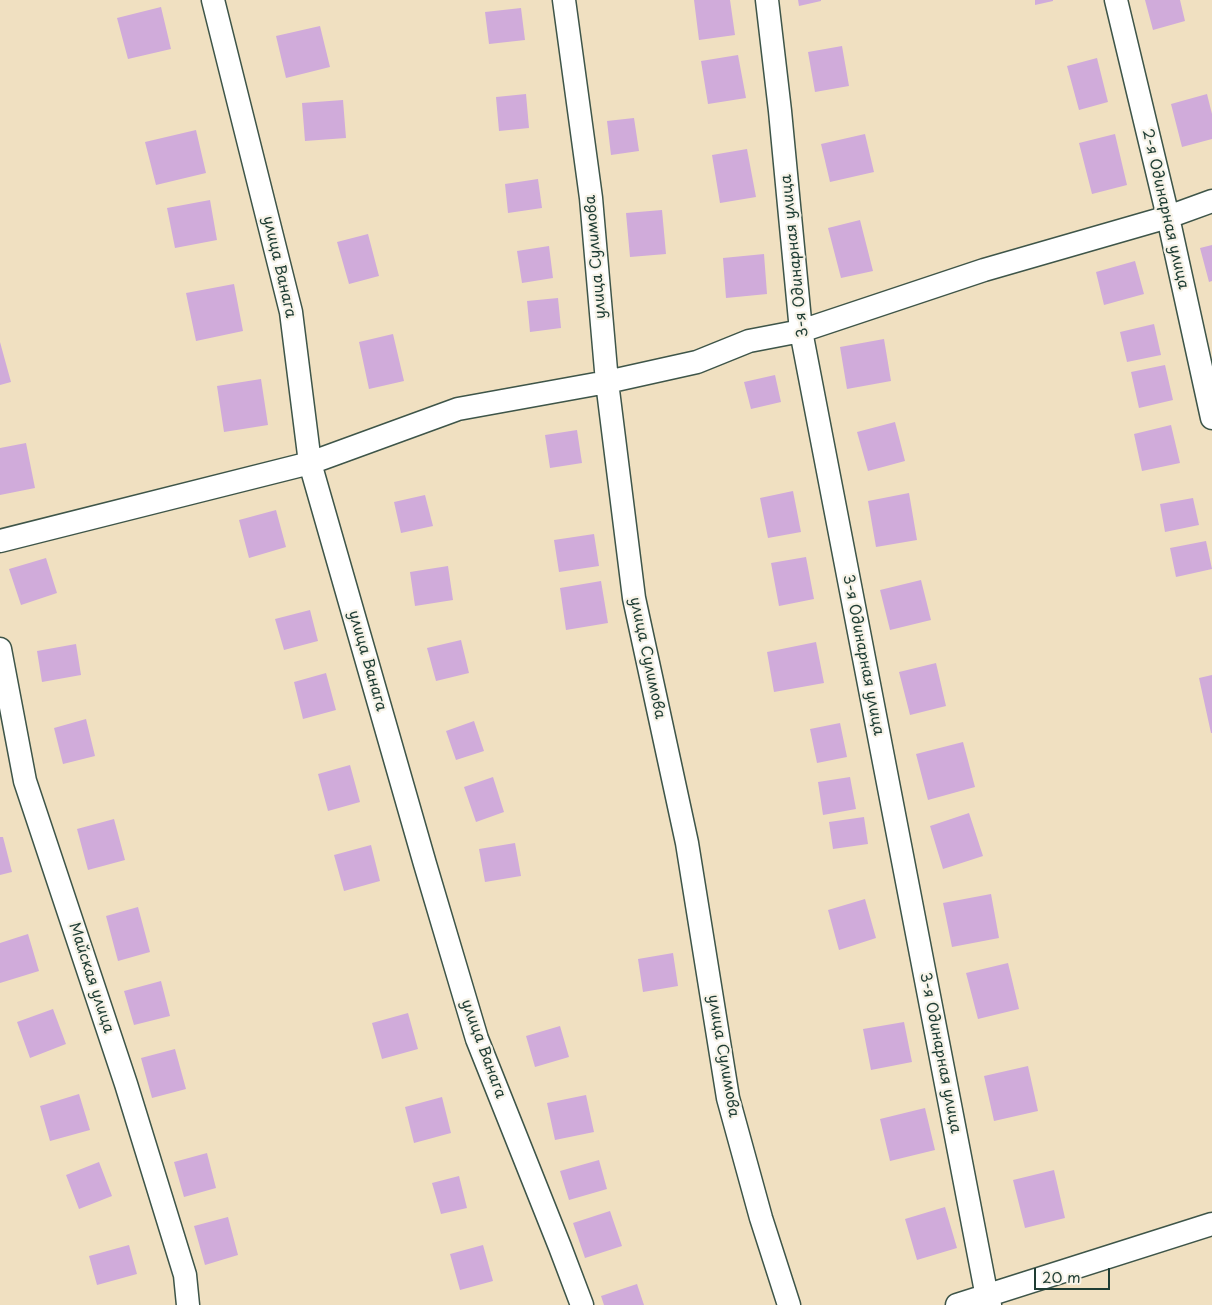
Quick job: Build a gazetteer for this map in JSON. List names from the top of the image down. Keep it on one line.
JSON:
{"streets":{"street":["2-я Одинарная улица","3-я Одинарная улица","улица Сулимова","улица Ванага","Майская улица"]},"scale_bar":"20 m"}
